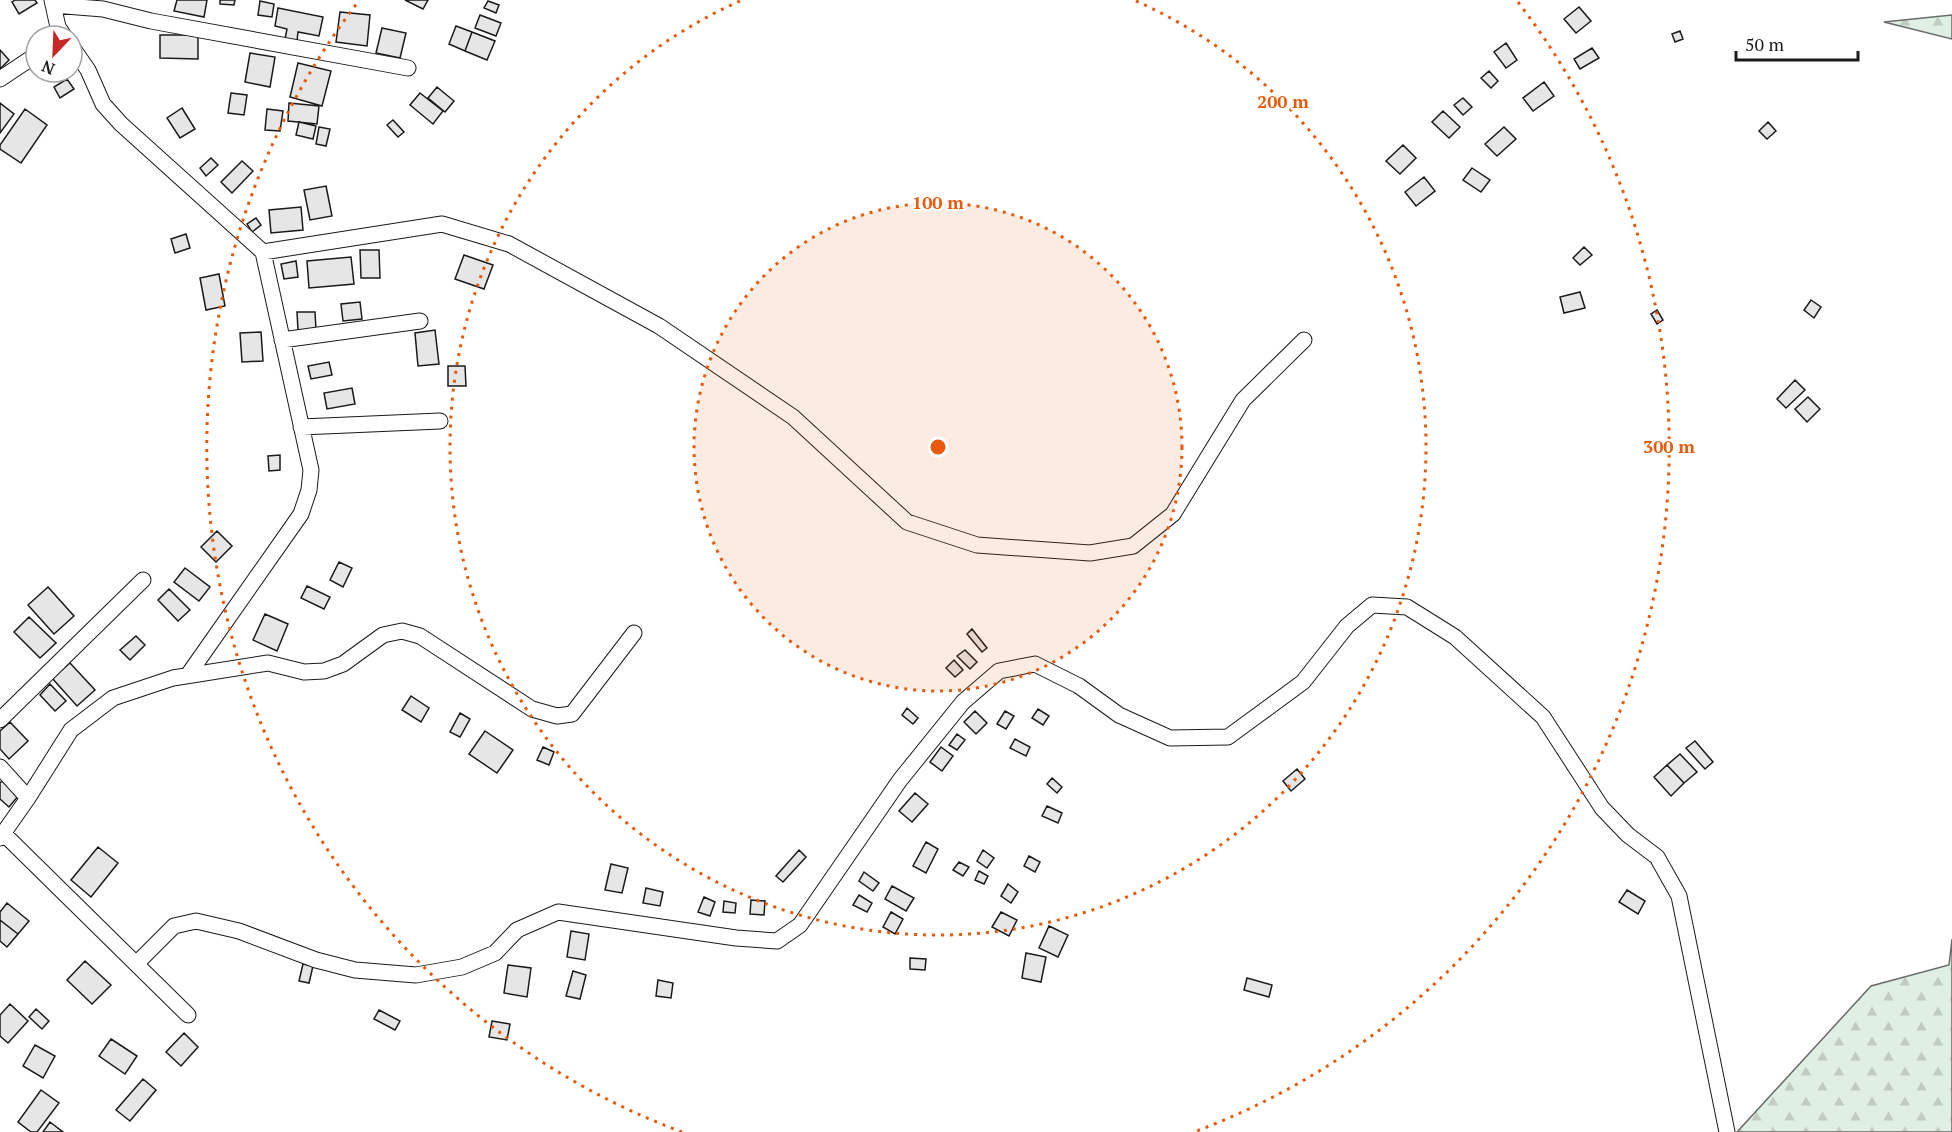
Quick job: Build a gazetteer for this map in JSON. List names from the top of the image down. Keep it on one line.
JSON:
{"scale_bar":"50 m","north":"bottom left","rings":["200 m","100 m","300 m"]}
